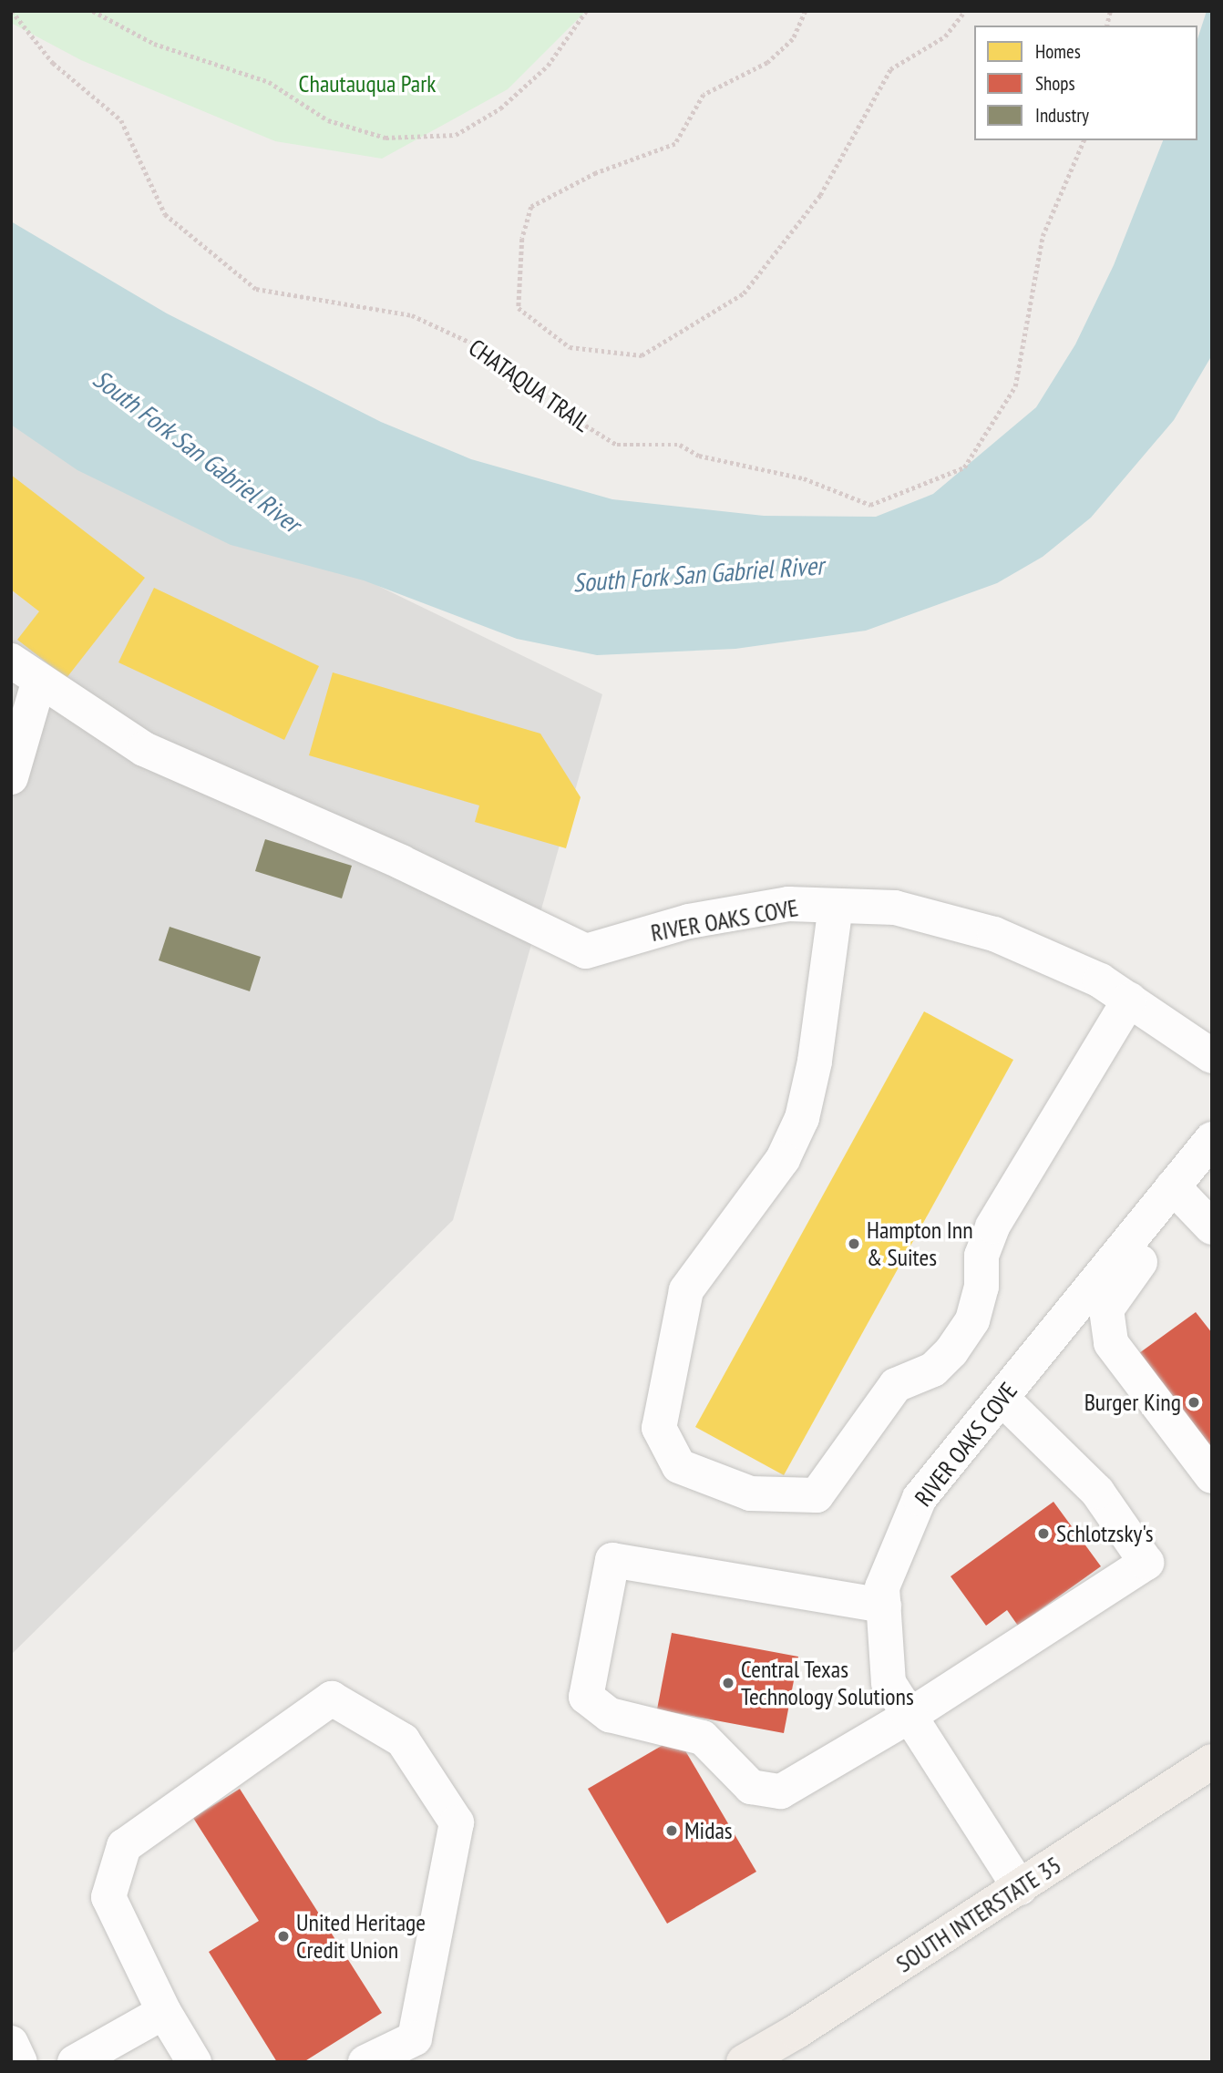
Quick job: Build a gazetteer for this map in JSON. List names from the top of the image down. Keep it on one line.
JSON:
{"streets":{"main road":["SOUTH INTERSTATE 35"],"street":["RIVER OAKS COVE"],"path":["CHATAQUA TRAIL"]},"crossings":[["RIVER OAKS COVE","SOUTH INTERSTATE 35"]],"water":["South Fork San Gabriel River"],"parks":["Chautauqua Park"],"places":["Hampton Inn & Suites","Burger King","Schlotzsky's","Central Texas Technology Solutions","Midas","United Heritage Credit Union"],"legend":["Homes","Shops","Industry"]}
